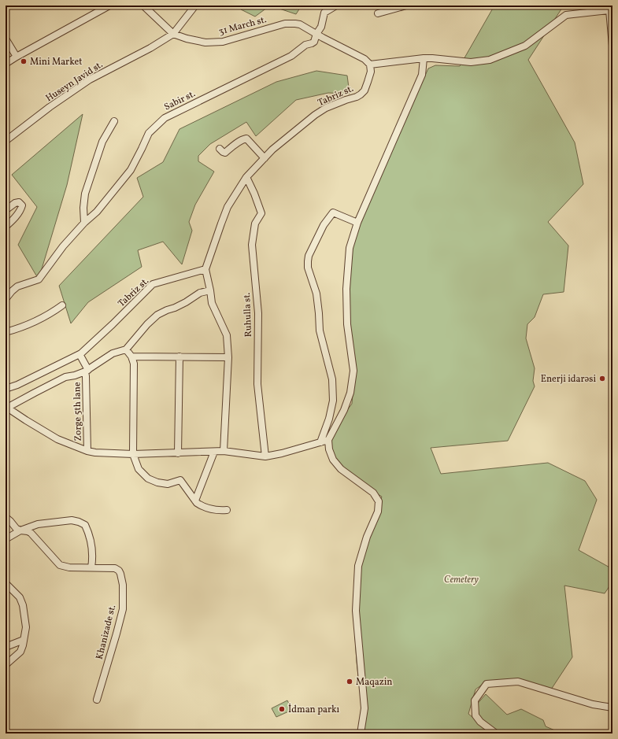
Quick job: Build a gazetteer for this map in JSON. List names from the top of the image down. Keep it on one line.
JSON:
{"streets":{"street":["31 March st.","Huseyn Javid st.","Tabriz st.","Sabir st.","Ruhulla st.","Zorge 5th lane","Khanizade st."]},"crossings":[["31 March st.","Huseyn Javid st."],["31 March st.","Tabriz st."],["31 March st.","Sabir st."],["Tabriz st.","Ruhulla st."]],"parks":["Cemetery"],"places":["Mini Market","Enerji idarəsi","Maqazin","İdman parkı"]}
